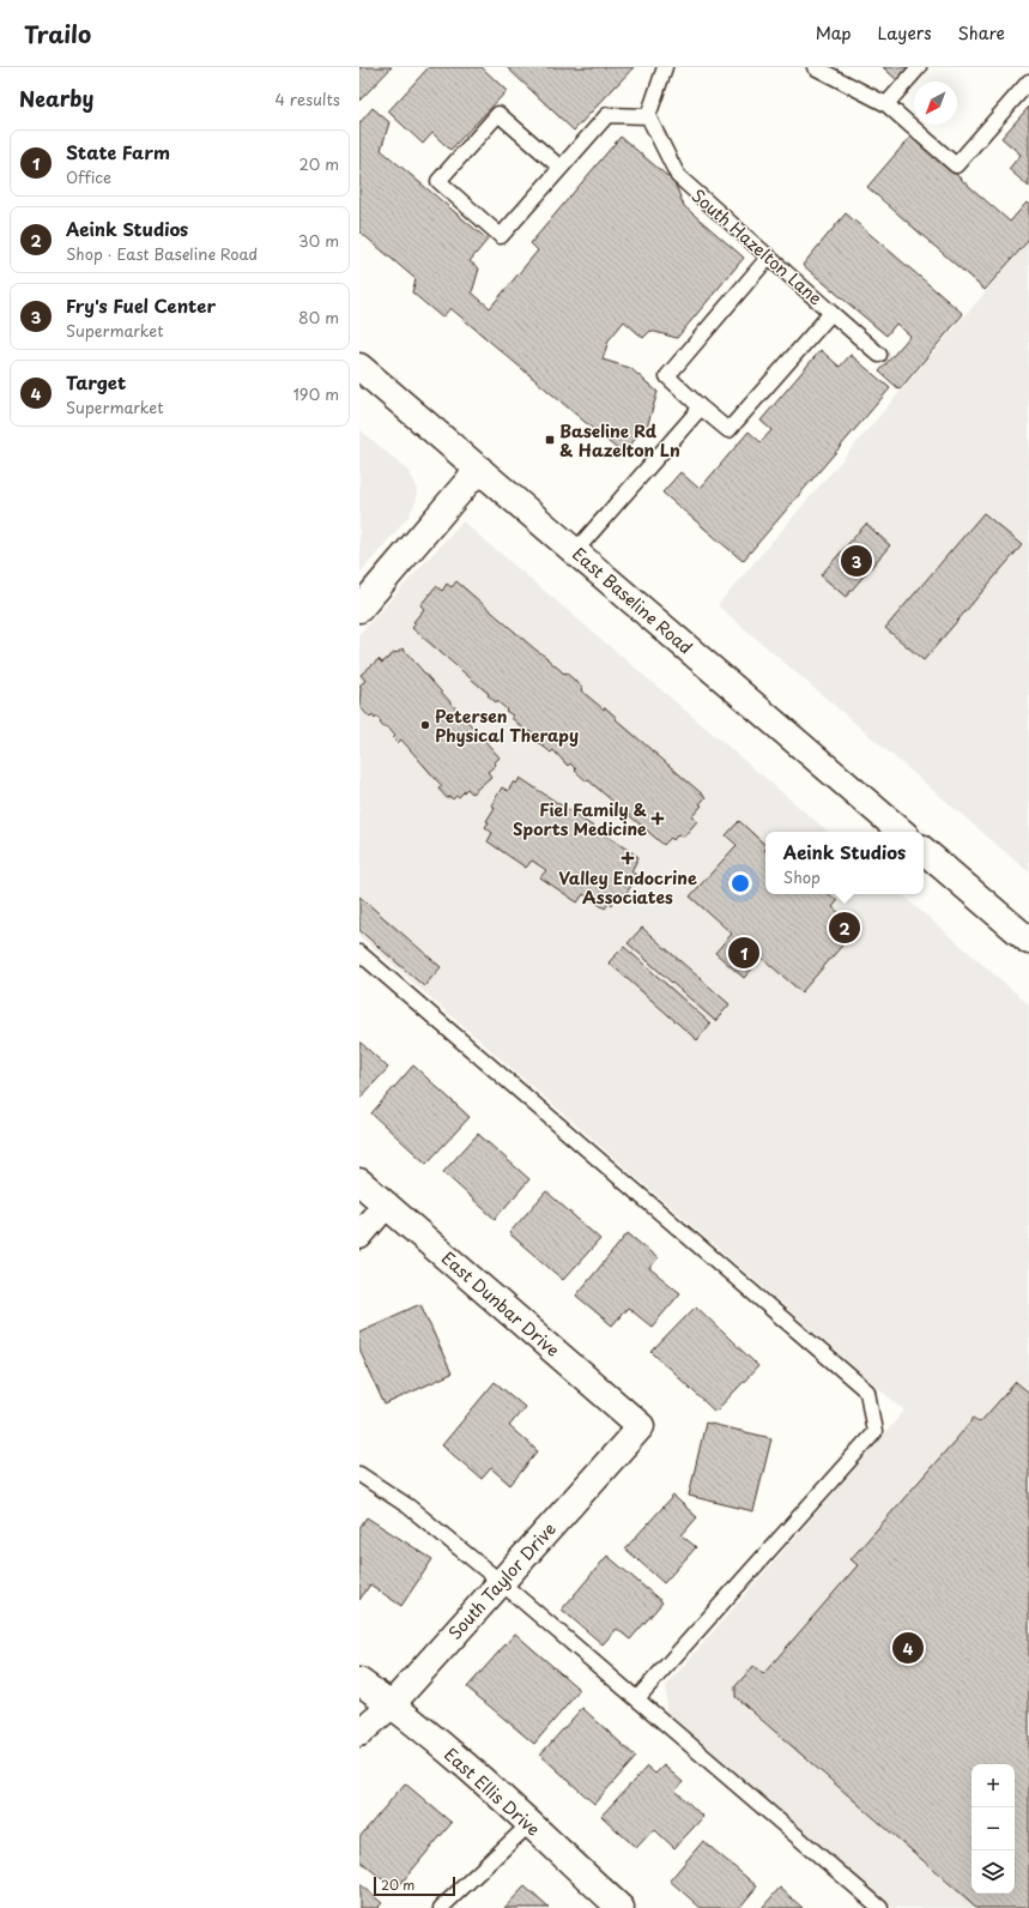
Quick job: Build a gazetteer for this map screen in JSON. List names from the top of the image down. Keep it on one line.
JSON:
{"streets":{"street":["East Baseline Road","East Dunbar Drive","South Taylor Drive","East Ellis Drive"],"lane":["South Hazelton Lane"]},"crossings":[["East Dunbar Drive","South Taylor Drive"],["South Taylor Drive","East Ellis Drive"]],"places":{"transit":["Baseline Rd & Hazelton Ln"],"other":["Petersen Physical Therapy"],"health":["Fiel Family & Sports Medicine","Valley Endocrine Associates"]},"scale_bar":"20 m","north":"bottom left","page":{"header":"Trailo","nav":["Map","Layers","Share"],"heading":["Nearby","4 results"],"list":[{"mark":"1","name":"State Farm","note":"Office","value":"20 m"},{"mark":"2","name":"Aeink Studios","note":"Shop · East Baseline Road","value":"30 m"},{"mark":"3","name":"Fry's Fuel Center","note":"Supermarket","value":"80 m"},{"mark":"4","name":"Target","note":"Supermarket","value":"190 m"}],"pins":["3","2","1","4"],"popup":["Aeink Studios","Shop"],"map_buttons":["+","−"],"scale":"20 m"}}
